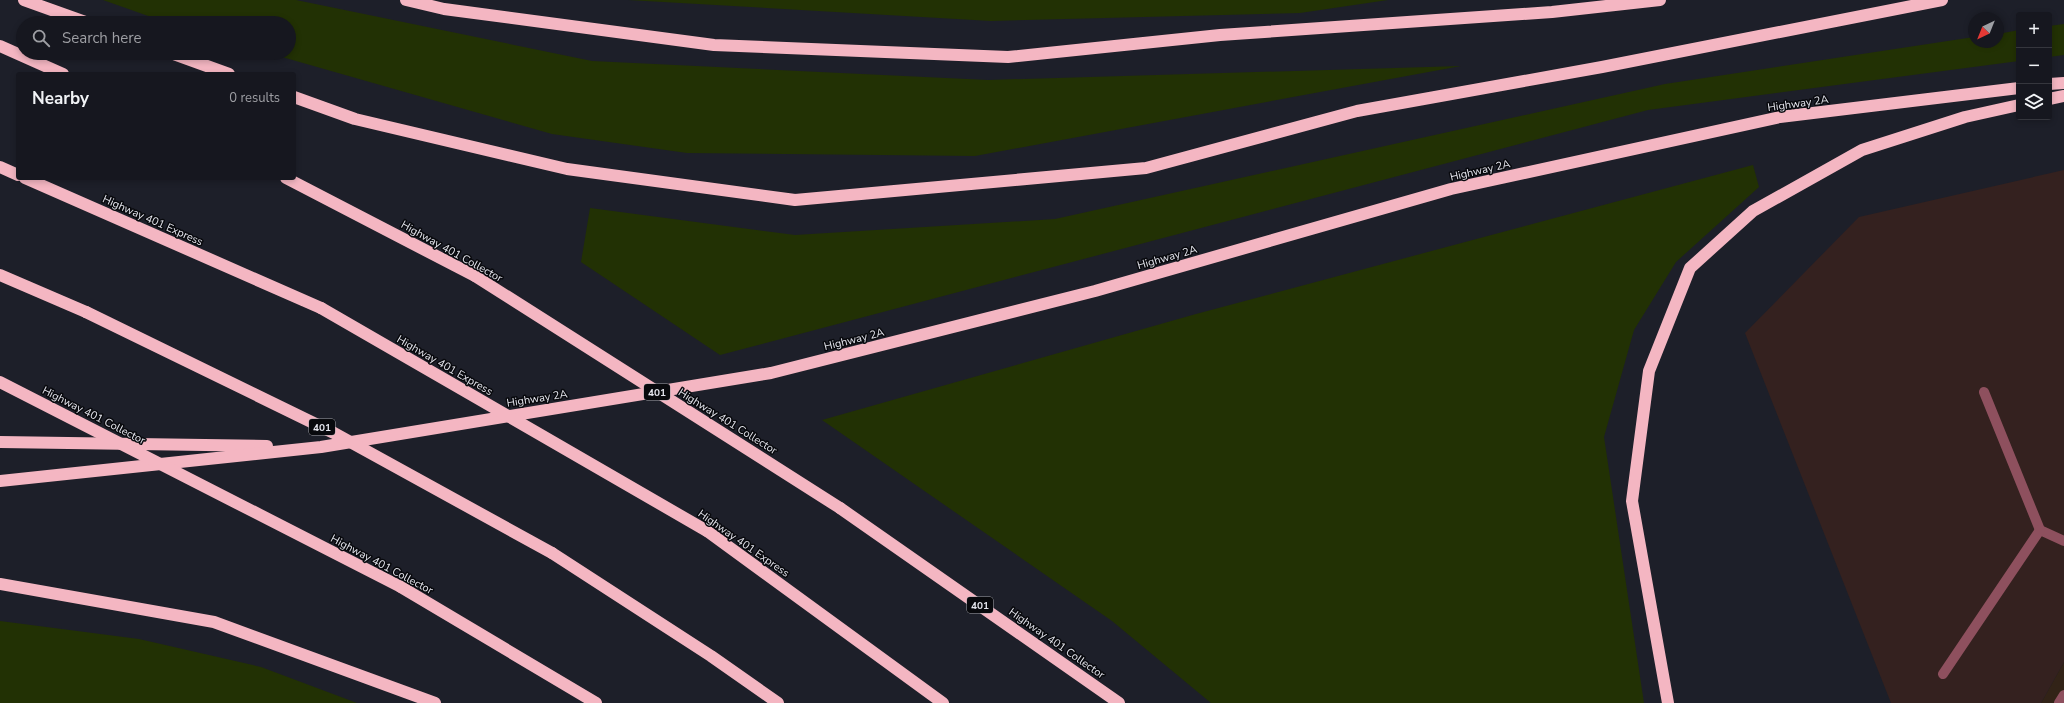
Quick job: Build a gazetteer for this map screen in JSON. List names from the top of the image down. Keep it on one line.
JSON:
{"streets":{"highway":["Highway 2A","Highway 401 Express","Highway 401 Collector","401"]},"north":"bottom left","page":{"map_buttons":["+","−"],"search":"Search here","heading":["Nearby","0 results"]}}
